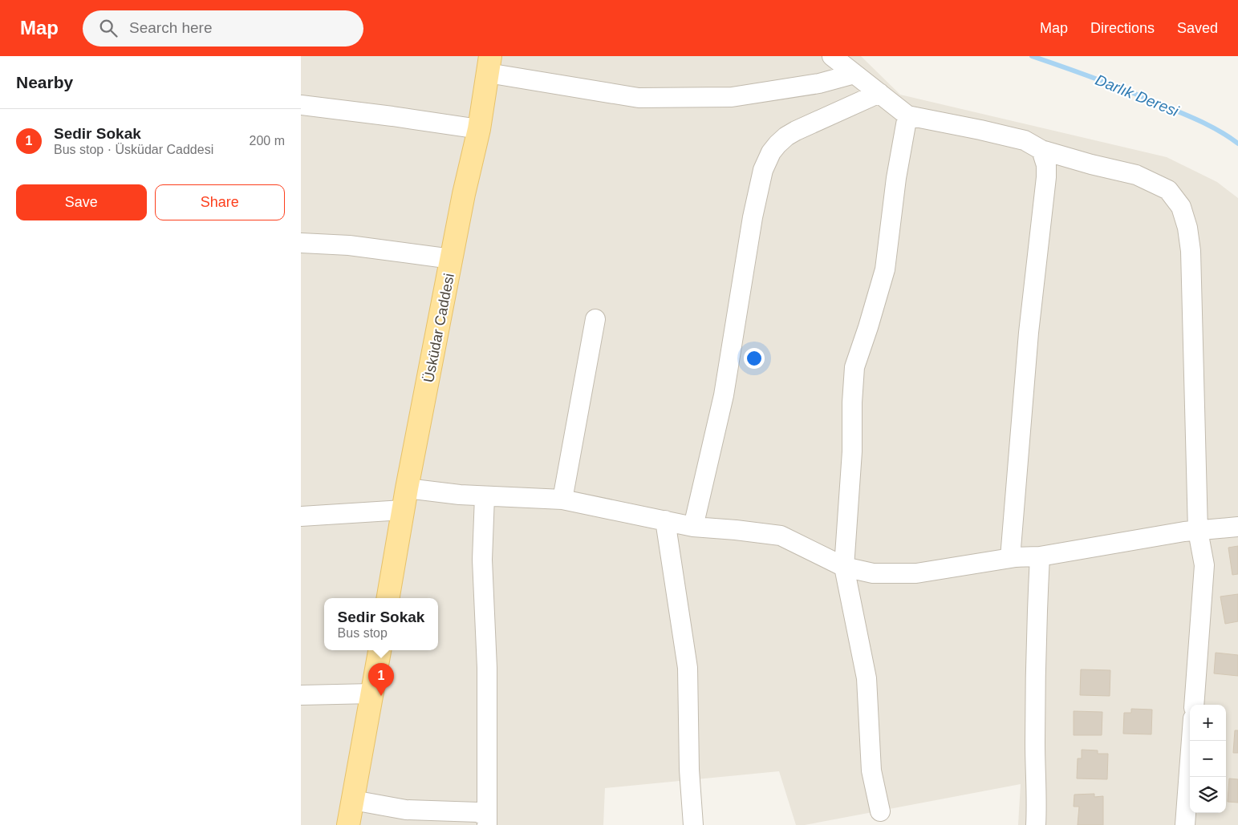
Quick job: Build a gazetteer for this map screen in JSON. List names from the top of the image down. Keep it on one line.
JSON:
{"streets":{"main road":["Üsküdar Caddesi"]},"water":["Darlık Deresi"],"page":{"header":"Map","search":"Search here","nav":["Map","Directions","Saved"],"heading":"Nearby","list":[{"mark":"1","name":"Sedir Sokak","note":"Bus stop · Üsküdar Caddesi","value":"200 m"}],"buttons":["Save","Share"],"popup":["Sedir Sokak","Bus stop"],"pins":"1","map_buttons":["+","−"]}}
